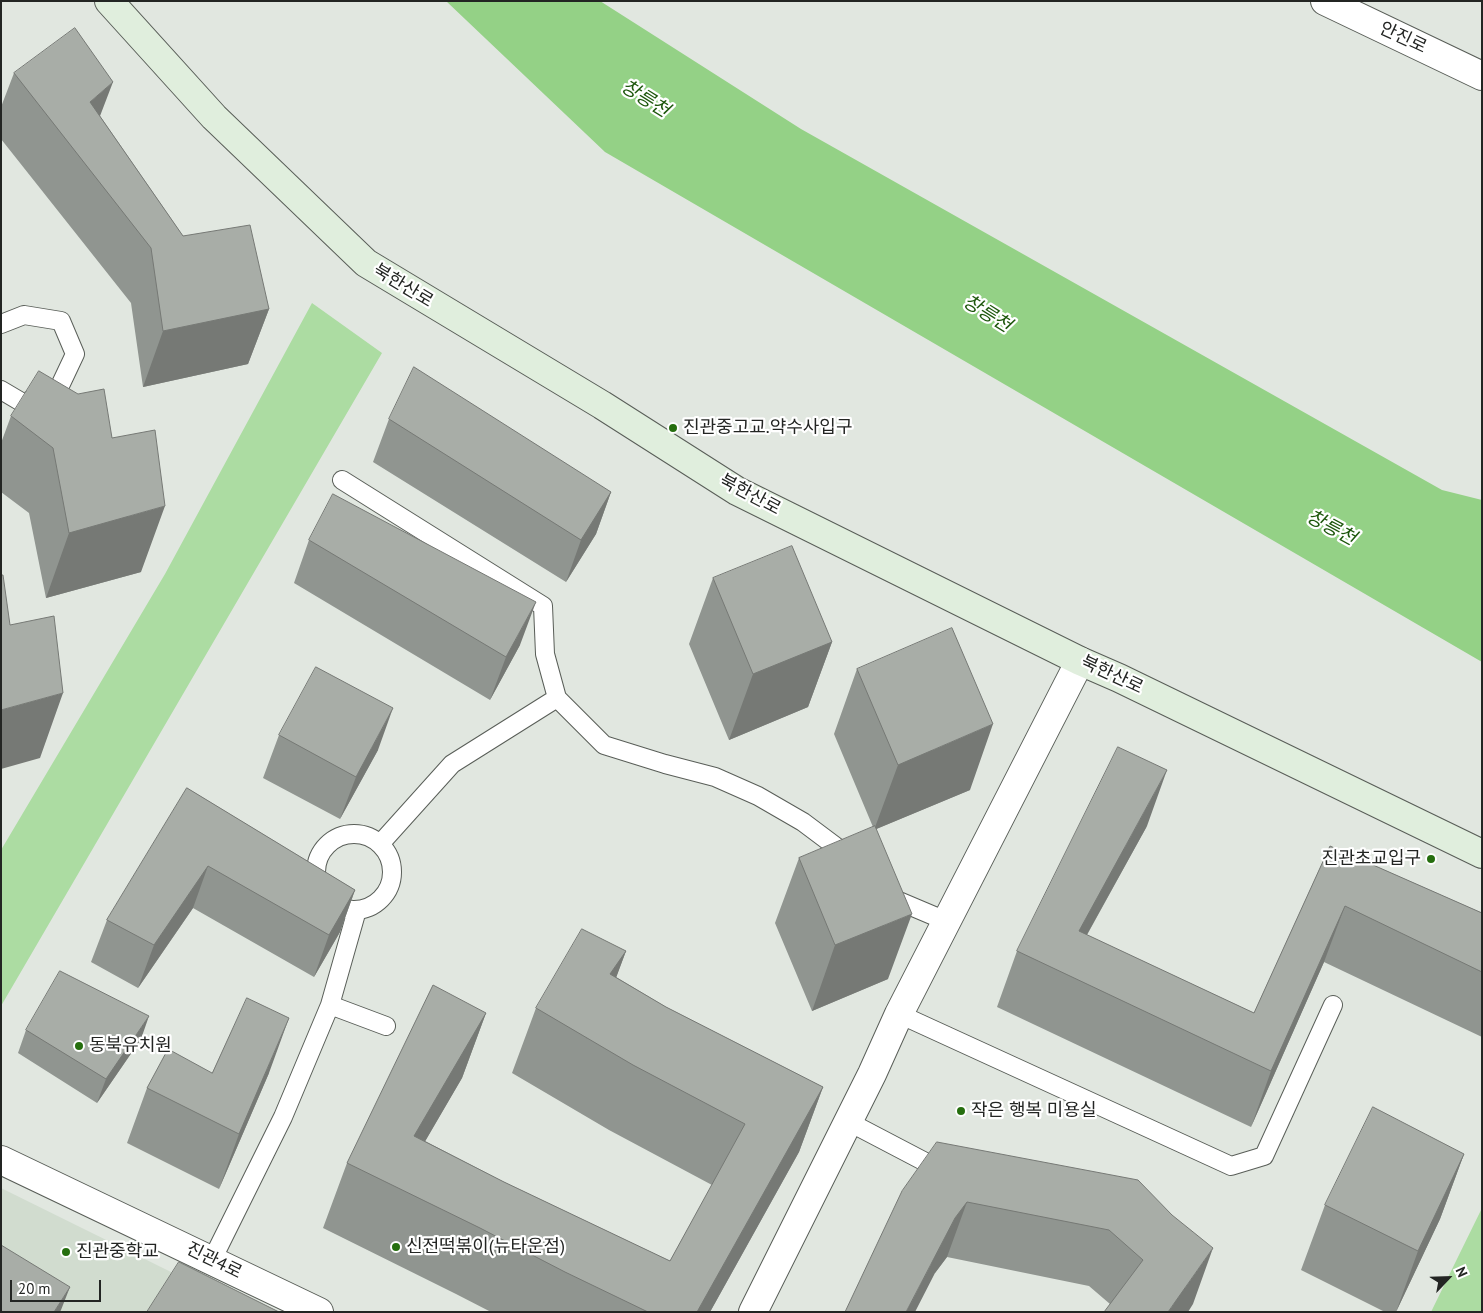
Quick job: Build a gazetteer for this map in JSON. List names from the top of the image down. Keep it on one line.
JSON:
{"streets":{"main road":["북한산로"],"street":["안진로","진관4로"]},"water":["창릉천"],"places":["진관중고교.약수사입구","진관초교입구","동북유치원","작은 행복 미용실","신전떡볶이(뉴타운점)","진관중학교"],"scale_bar":"20 m","north":"top right"}
